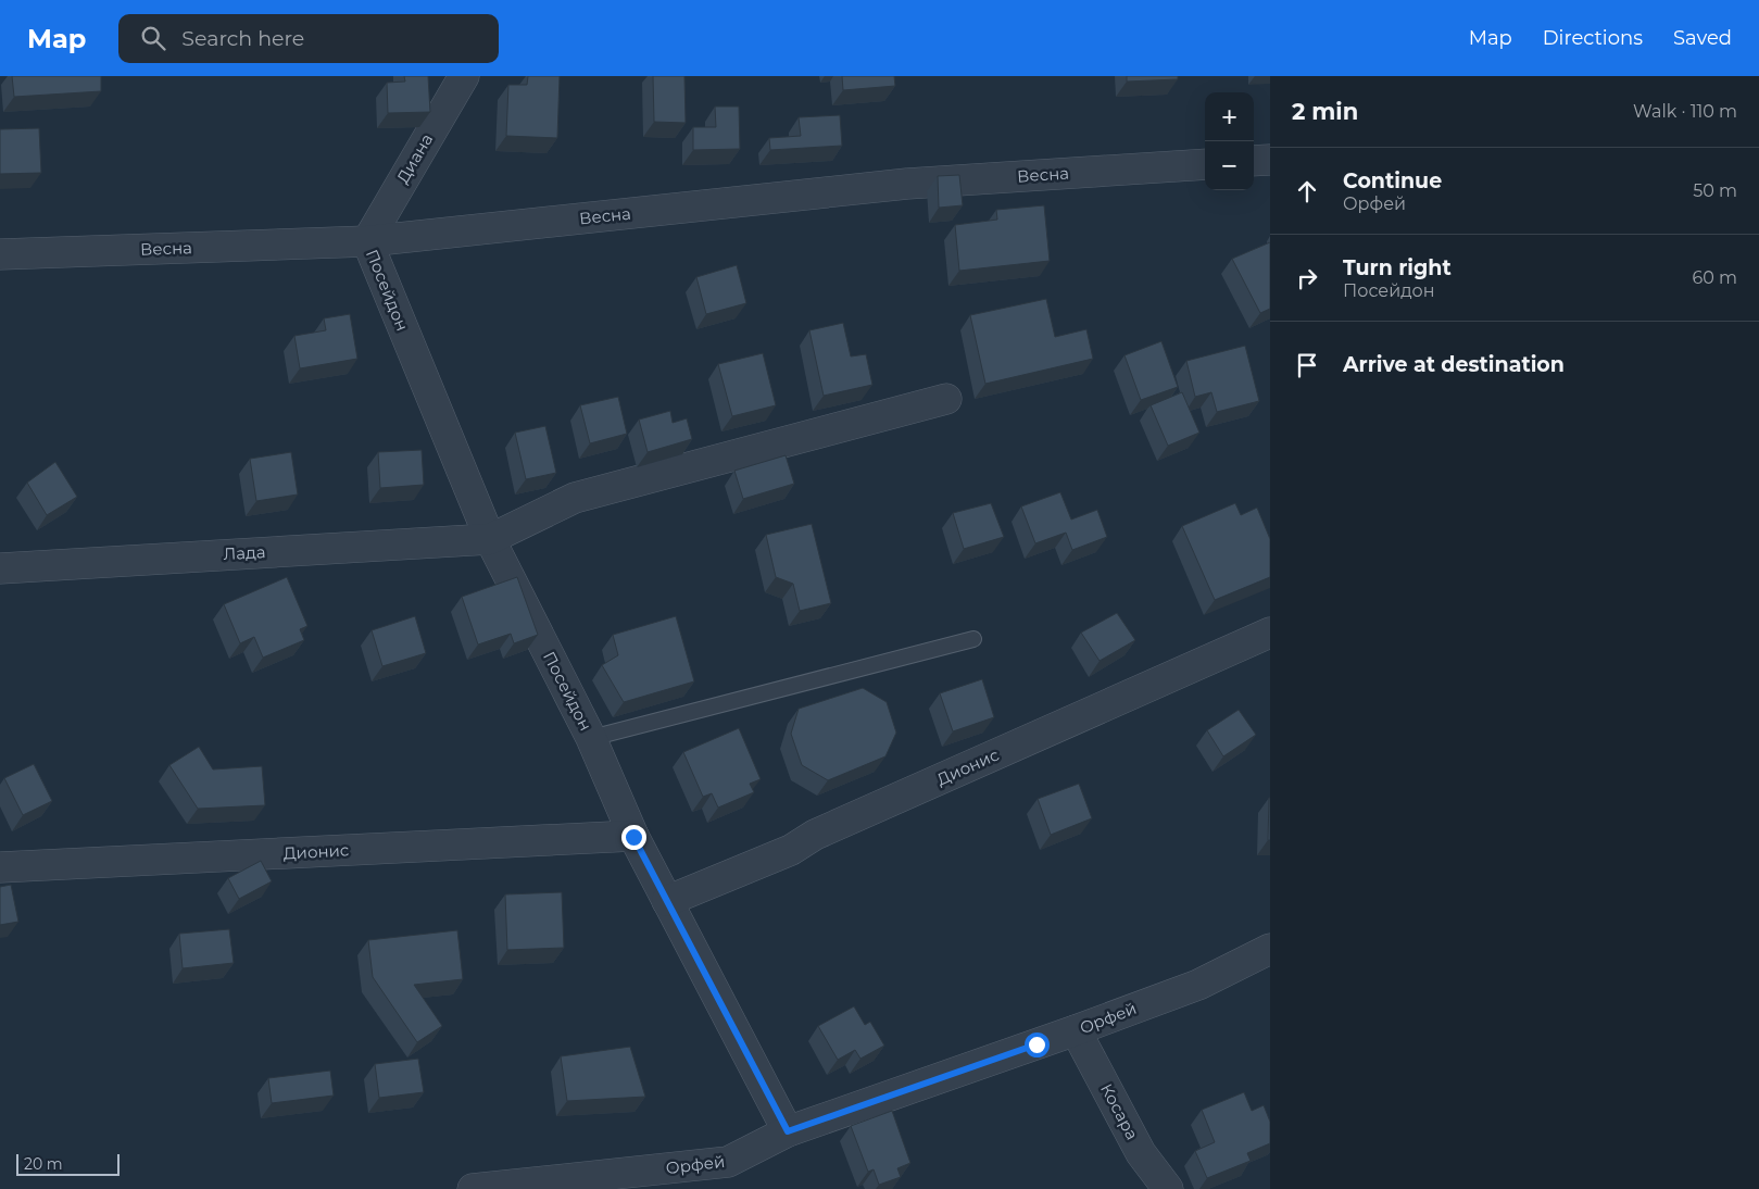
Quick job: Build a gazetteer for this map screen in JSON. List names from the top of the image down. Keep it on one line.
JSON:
{"streets":{"street":["Диана","Весна","Посейдон","Лада","Дионис","Орфей","Косара"]},"crossings":[["Диана","Весна"],["Диана","Посейдон"],["Весна","Посейдон"],["Посейдон","Лада"],["Посейдон","Дионис"],["Посейдон","Орфей"],["Орфей","Косара"]],"scale_bar":"20 m","page":{"header":"Map","search":"Search here","nav":["Map","Directions","Saved"],"heading":["2 min","Walk · 110 m"],"map_buttons":["+","−"],"list":[["Continue","Орфей","50 m"],["Turn right","Посейдон","60 m"],"Arrive at destination"],"scale":"20 m"}}
